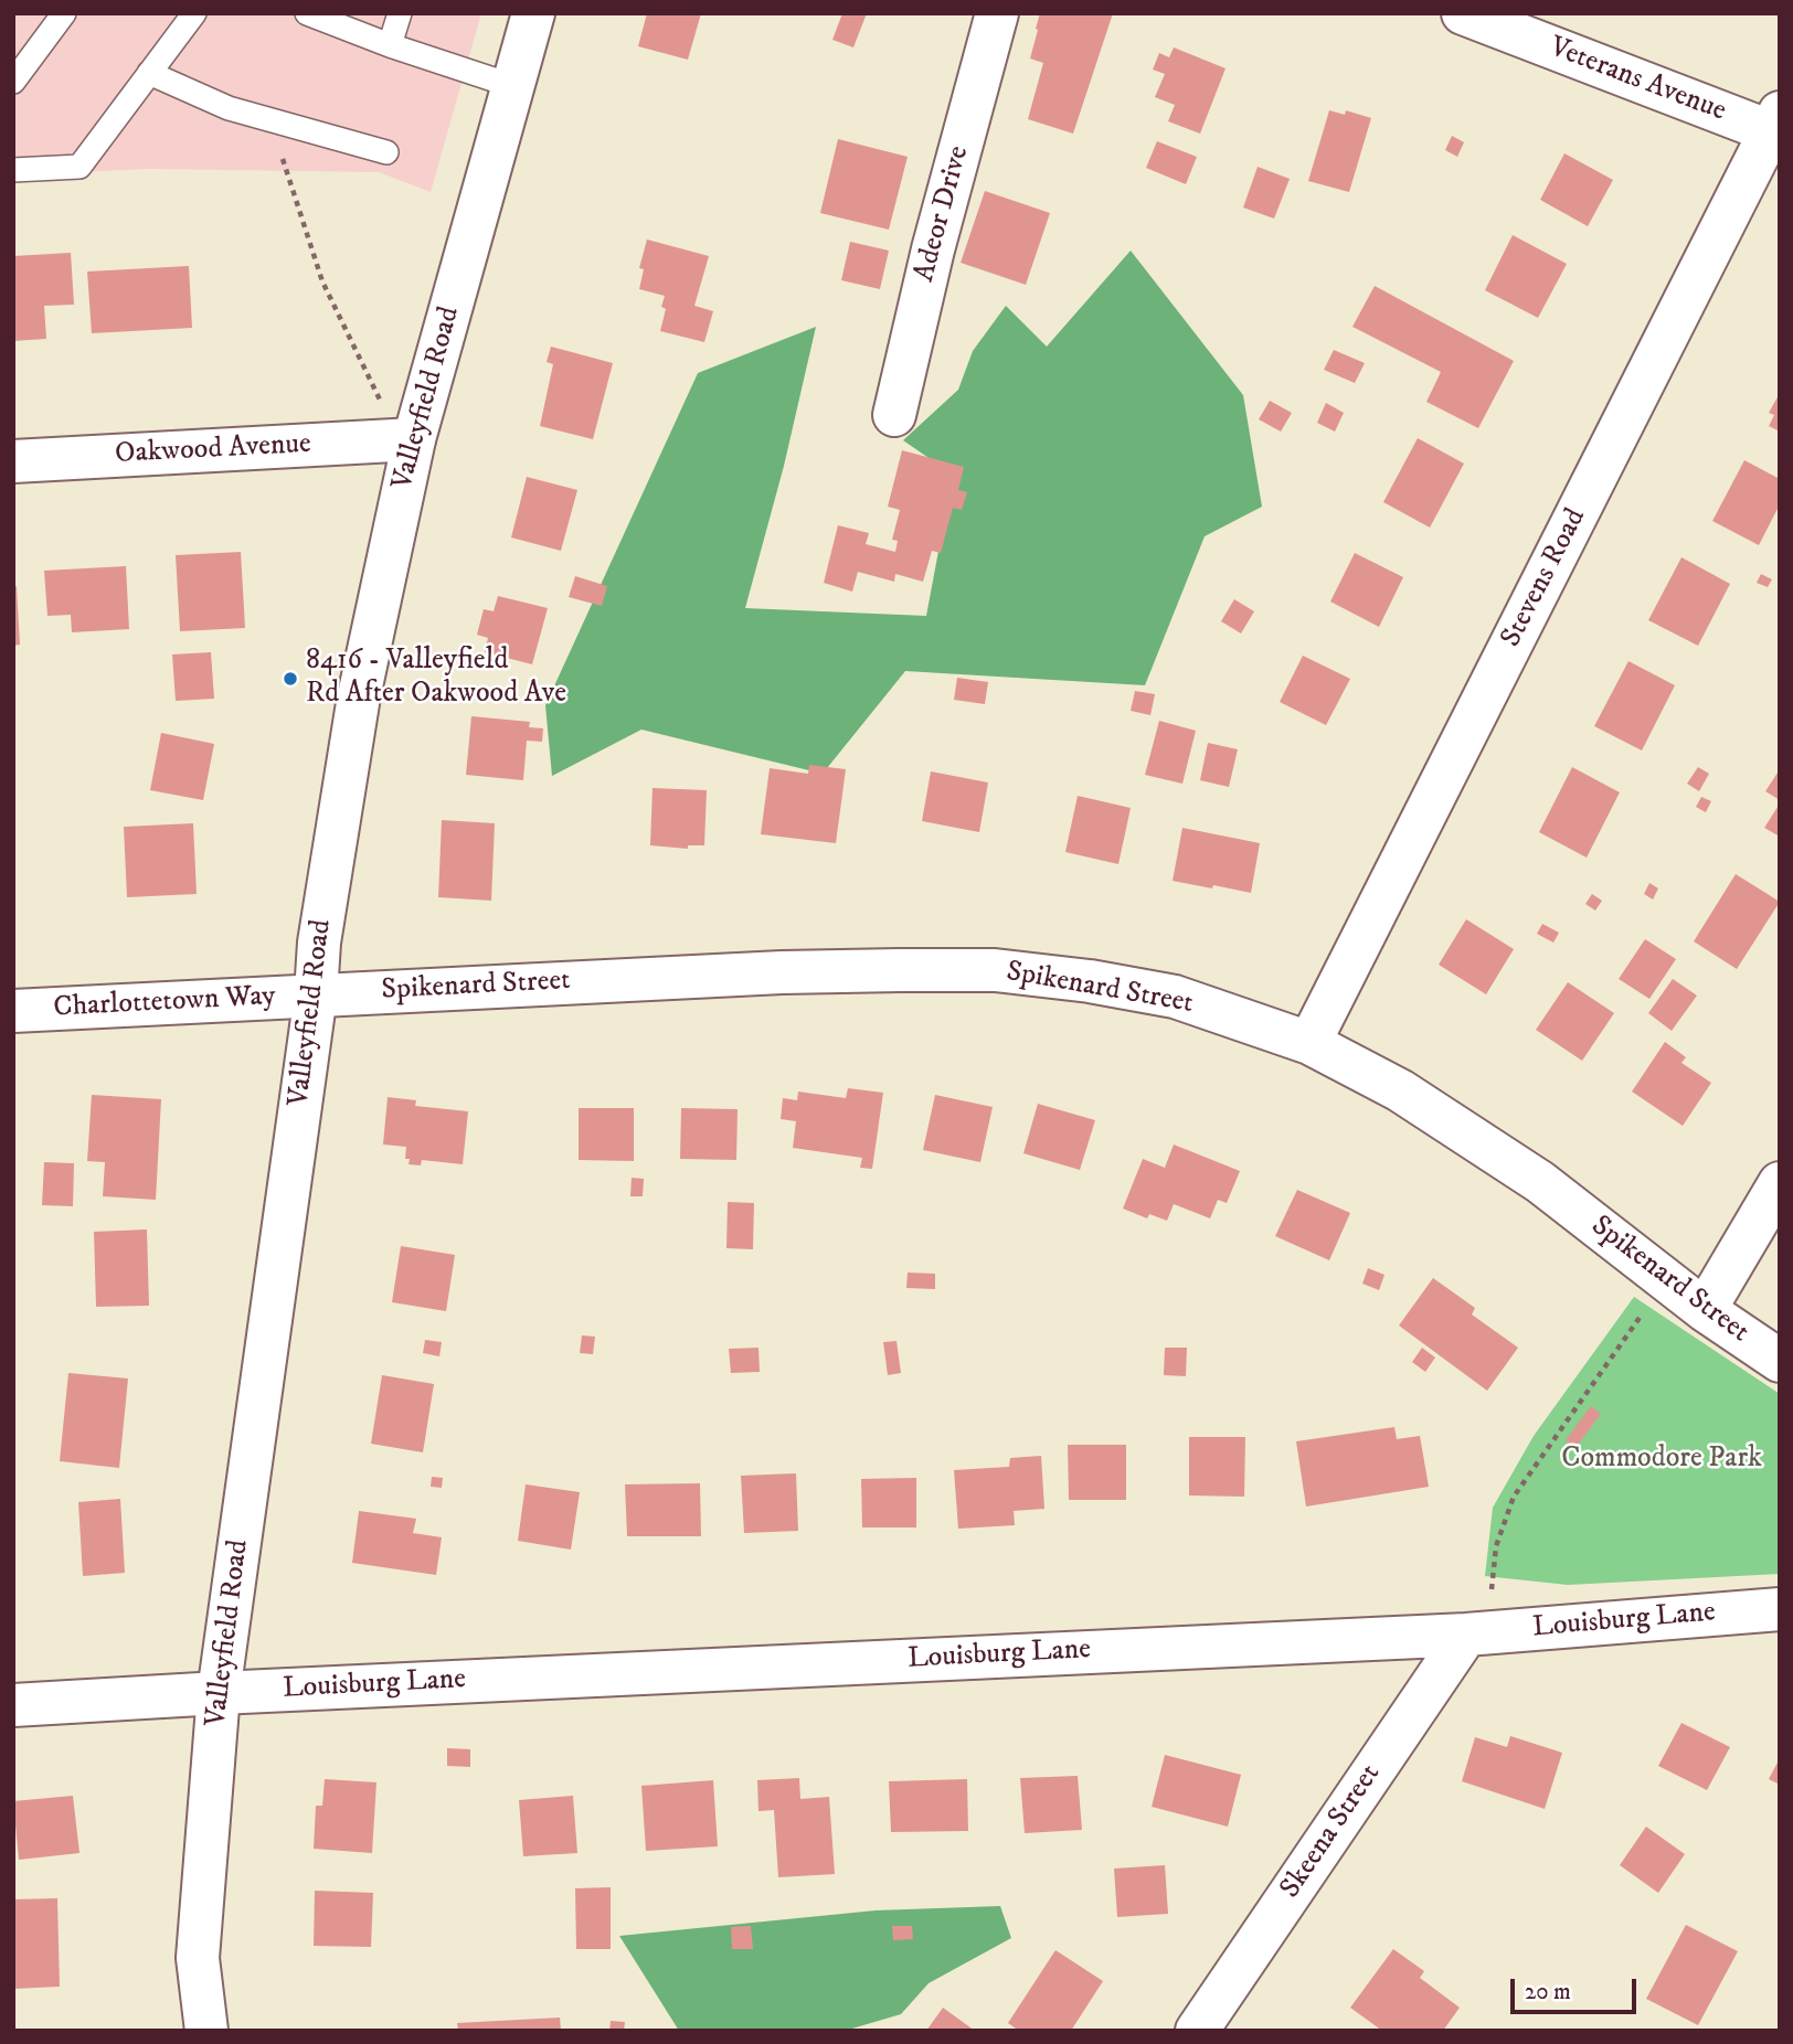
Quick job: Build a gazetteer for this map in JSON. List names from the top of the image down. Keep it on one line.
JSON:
{"streets":{"street":["Veterans Avenue","Adeor Drive","Valleyfield Road","Oakwood Avenue","Stevens Road","Spikenard Street","Charlottetown Way","Louisburg Lane","Skeena Street"]},"crossings":[["Veterans Avenue","Stevens Road"],["Valleyfield Road","Oakwood Avenue"],["Valleyfield Road","Spikenard Street"],["Valleyfield Road","Charlottetown Way"],["Valleyfield Road","Louisburg Lane"],["Stevens Road","Spikenard Street"],["Spikenard Street","Charlottetown Way"],["Louisburg Lane","Skeena Street"]],"parks":["Commodore Park"],"places":["8416 - Valleyfield Rd After Oakwood Ave"],"scale_bar":"20 m"}
